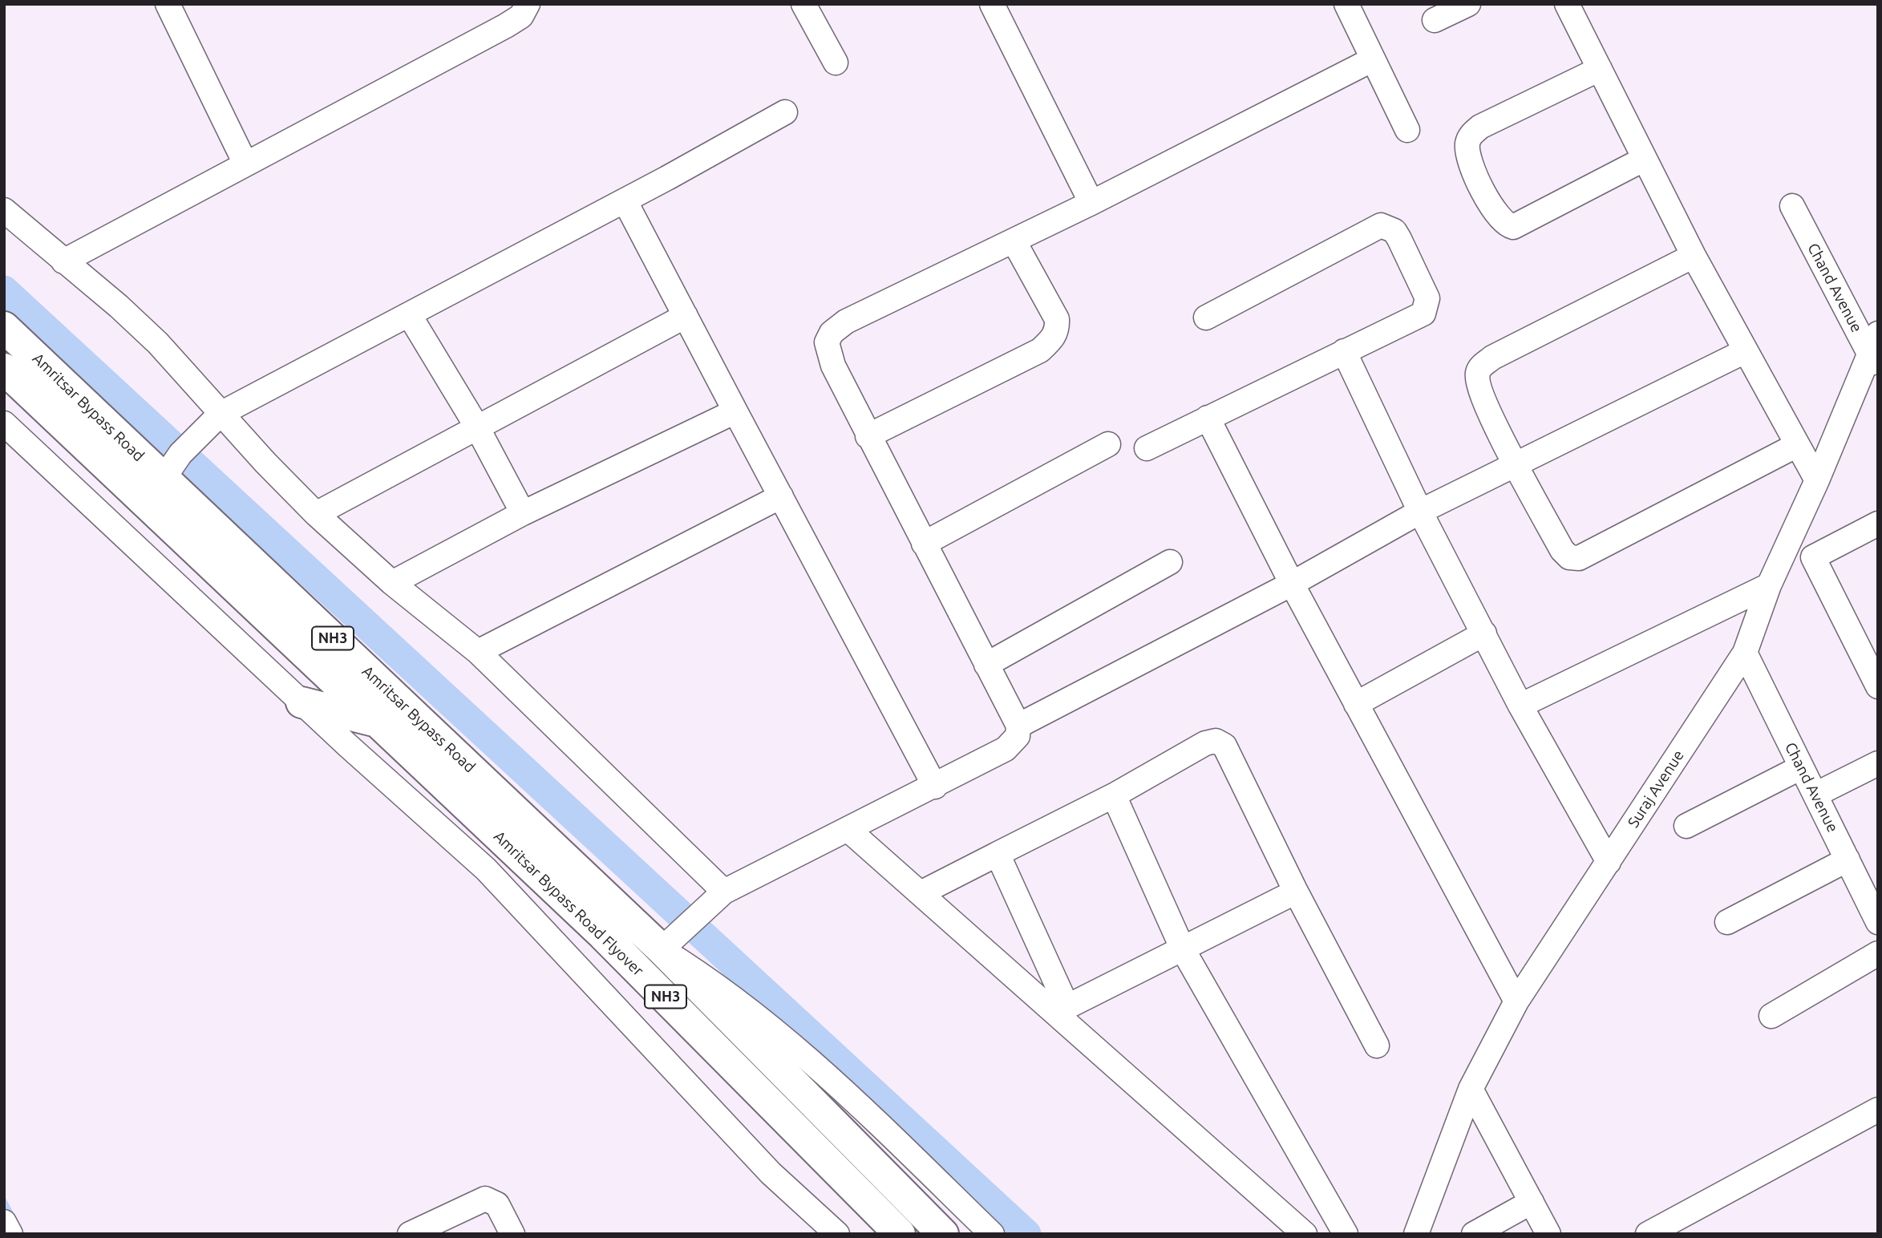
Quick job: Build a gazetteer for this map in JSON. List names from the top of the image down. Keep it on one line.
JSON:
{"streets":{"highway":["Amritsar Bypass Road","NH3","Amritsar Bypass Road Flyover"],"street":["Chand Avenue","Suraj Avenue"]},"crossings":[["Chand Avenue","Suraj Avenue"],["Amritsar Bypass Road","Amritsar Bypass Road Flyover"]]}
